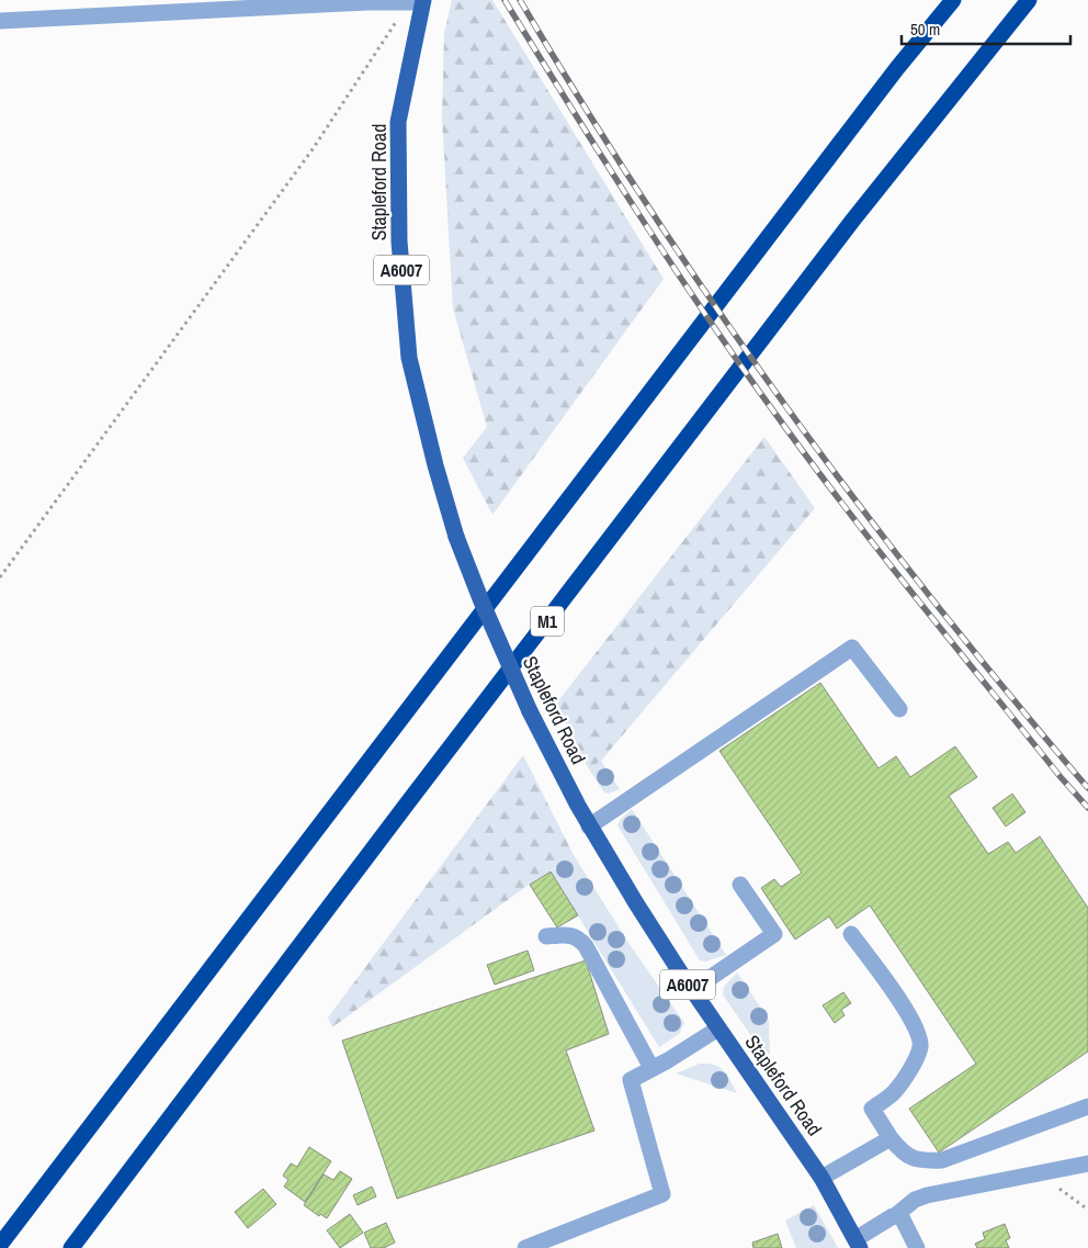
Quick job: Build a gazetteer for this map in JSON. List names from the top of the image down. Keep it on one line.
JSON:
{"streets":{"highway":["M1"],"main road":["Stapleford Road","A6007"]},"scale_bar":"50 m"}
